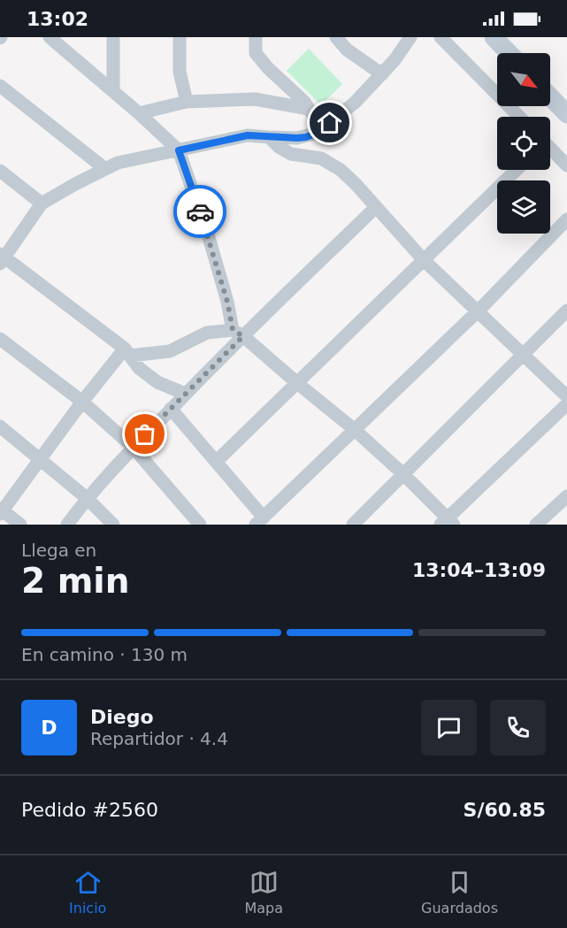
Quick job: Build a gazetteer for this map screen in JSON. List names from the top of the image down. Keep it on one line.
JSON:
{"north":"bottom right","page":{"status":"13:02","heading":["2 min","Llega en","13:04–13:09"],"panel":["Diego","Repartidor · 4.4","Pedido #2560","S/60.85"],"bar":"En camino · 130 m","round":"D","tabs":["Inicio","Mapa","Guardados"]}}
